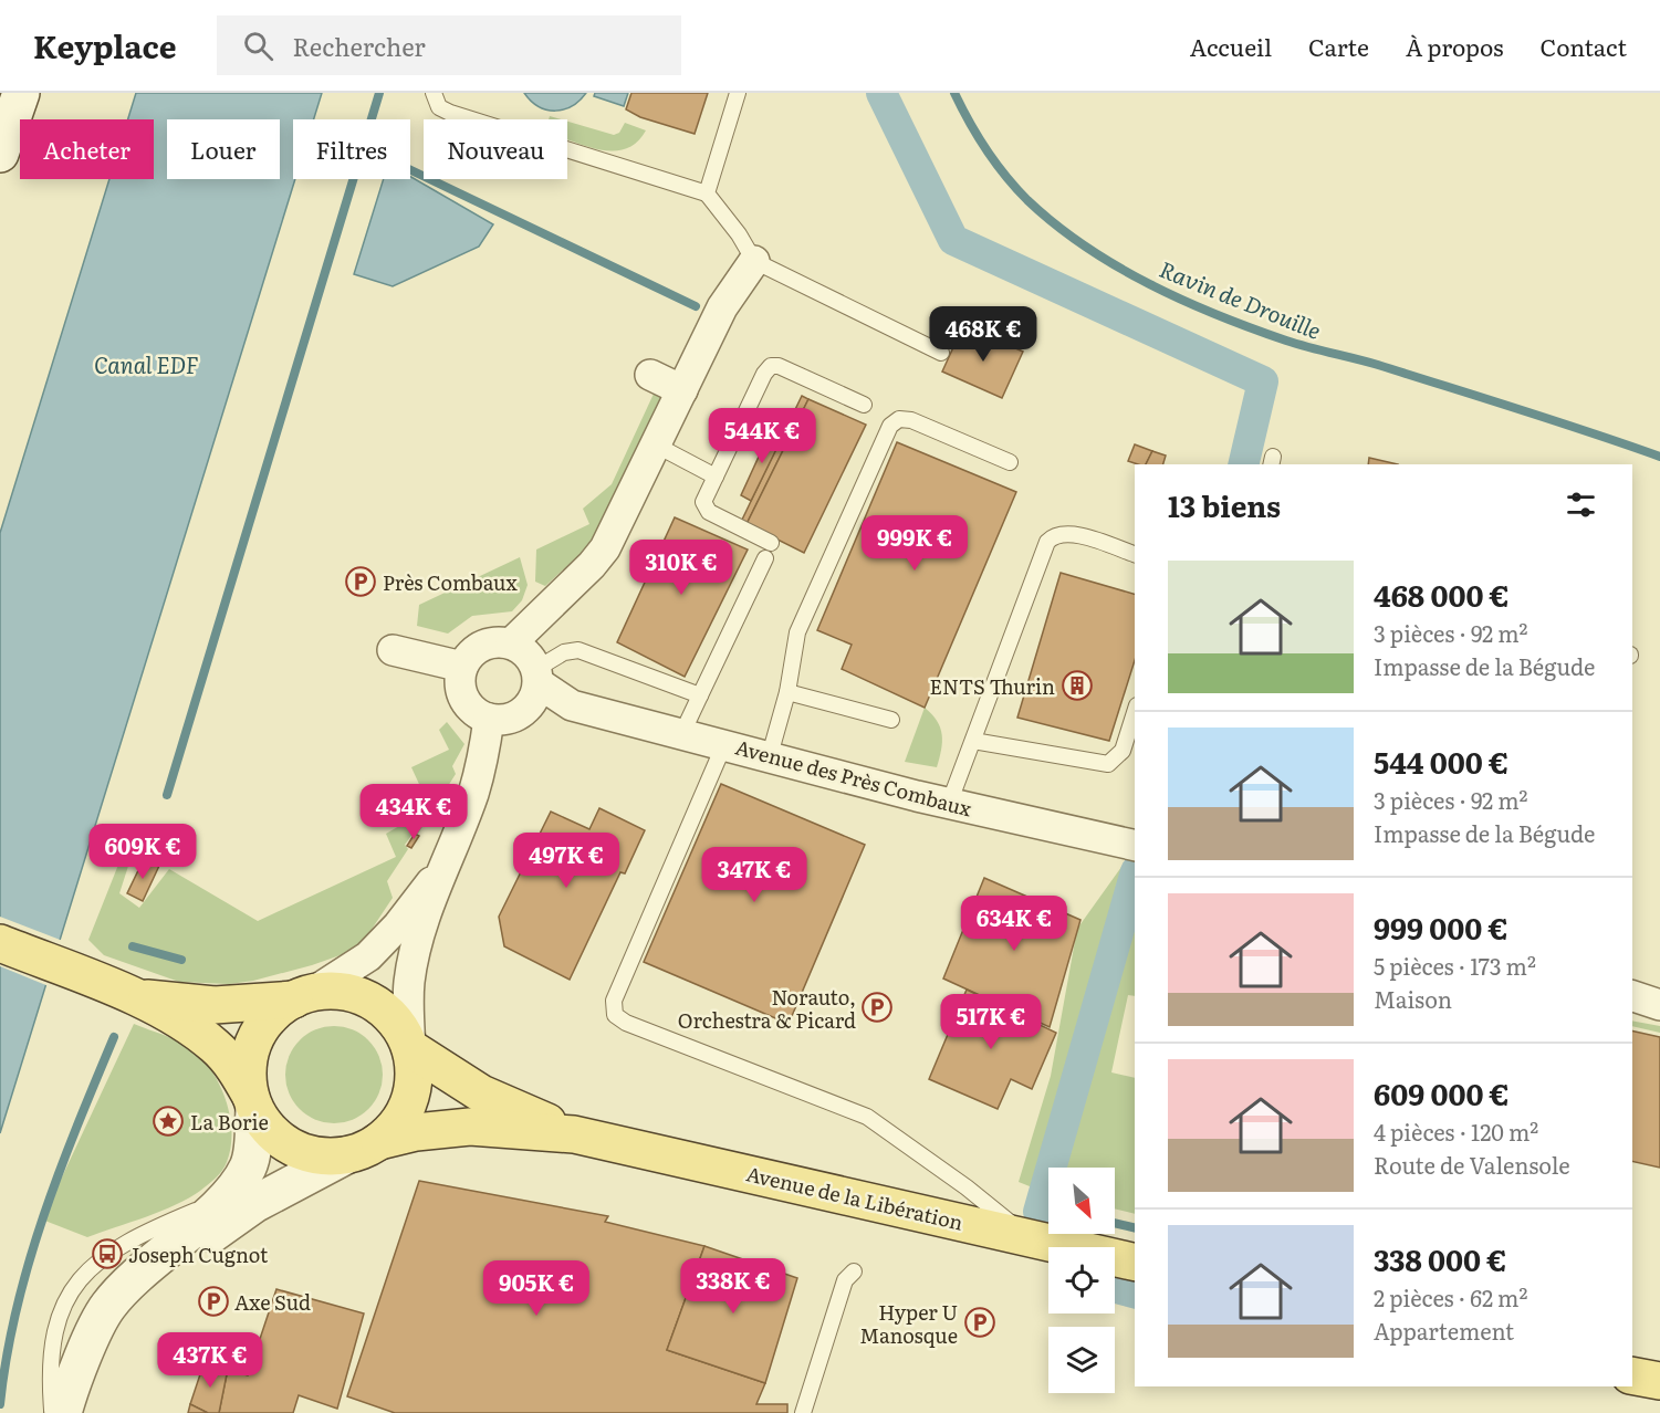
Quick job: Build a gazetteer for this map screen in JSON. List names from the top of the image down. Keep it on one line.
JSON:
{"streets":{"main road":["Avenue de la Libération"],"street":["Avenue des Près Combaux"]},"water":["Ravin de Drouille","Canal EDF"],"places":{"parking":["Près Combaux","Norauto, Orchestra & Picard","Axe Sud","Hyper U Manosque"],"building":["ENTS Thurin"],"place":["La Borie"],"bus stop":["Joseph Cugnot"]},"north":"bottom right","page":{"header":"Keyplace","search":"Rechercher","nav":["Accueil","Carte","À propos","Contact"],"chip":["Acheter","Louer","Filtres","Nouveau"],"price":["468K €","544K €","999K €","310K €","434K €","609K €","497K €","347K €","634K €","517K €","338K €","905K €","437K €"],"heading":"13 biens","list":[{"name":"468 000 €","note":"3 pièces · 92 m² · Impasse de la Bégude"},{"name":"544 000 €","note":"3 pièces · 92 m² · Impasse de la Bégude"},{"name":"999 000 €","note":"5 pièces · 173 m² · Maison"},{"name":"609 000 €","note":"4 pièces · 120 m² · Route de Valensole"},{"name":"338 000 €","note":"2 pièces · 62 m² · Appartement"}]}}
